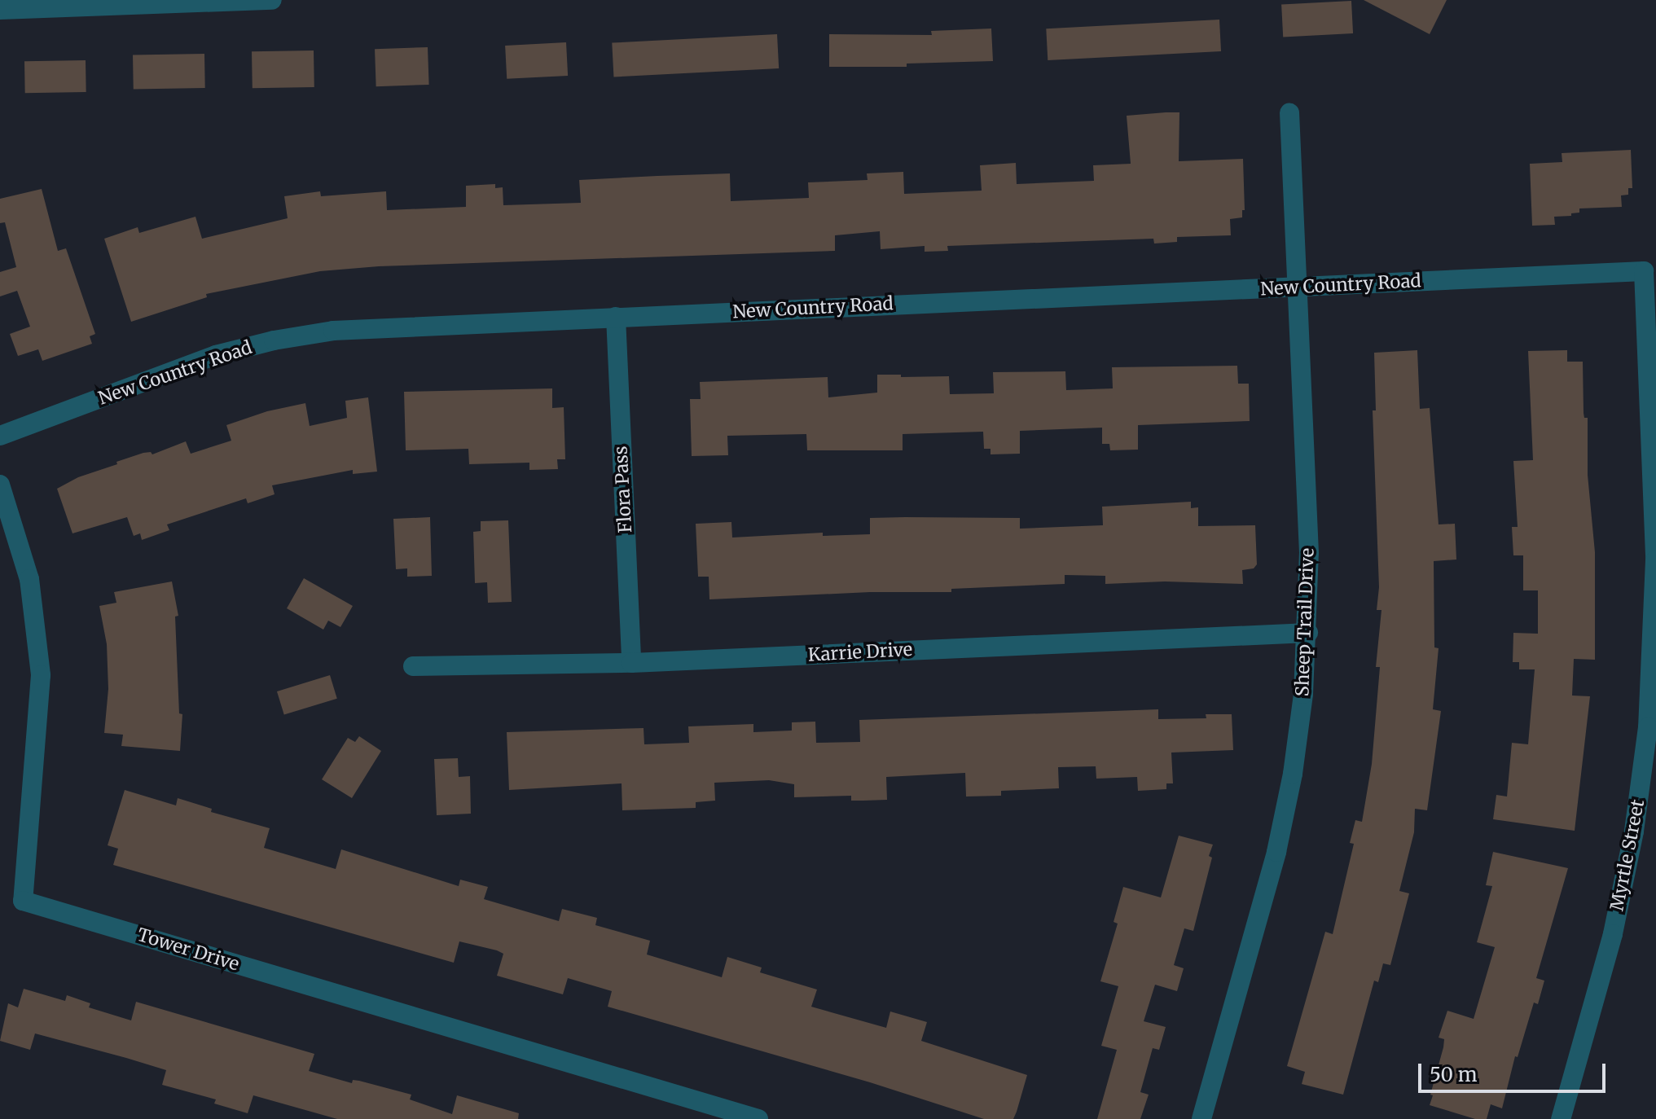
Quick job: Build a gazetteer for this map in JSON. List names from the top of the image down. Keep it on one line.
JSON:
{"streets":{"street":["New Country Road","Flora Pass","Sheep Trail Drive","Karrie Drive","Myrtle Street","Tower Drive"]},"crossings":[["New Country Road","Flora Pass"],["New Country Road","Sheep Trail Drive"],["New Country Road","Myrtle Street"],["Flora Pass","Karrie Drive"],["Sheep Trail Drive","Karrie Drive"]],"scale_bar":"50 m"}
